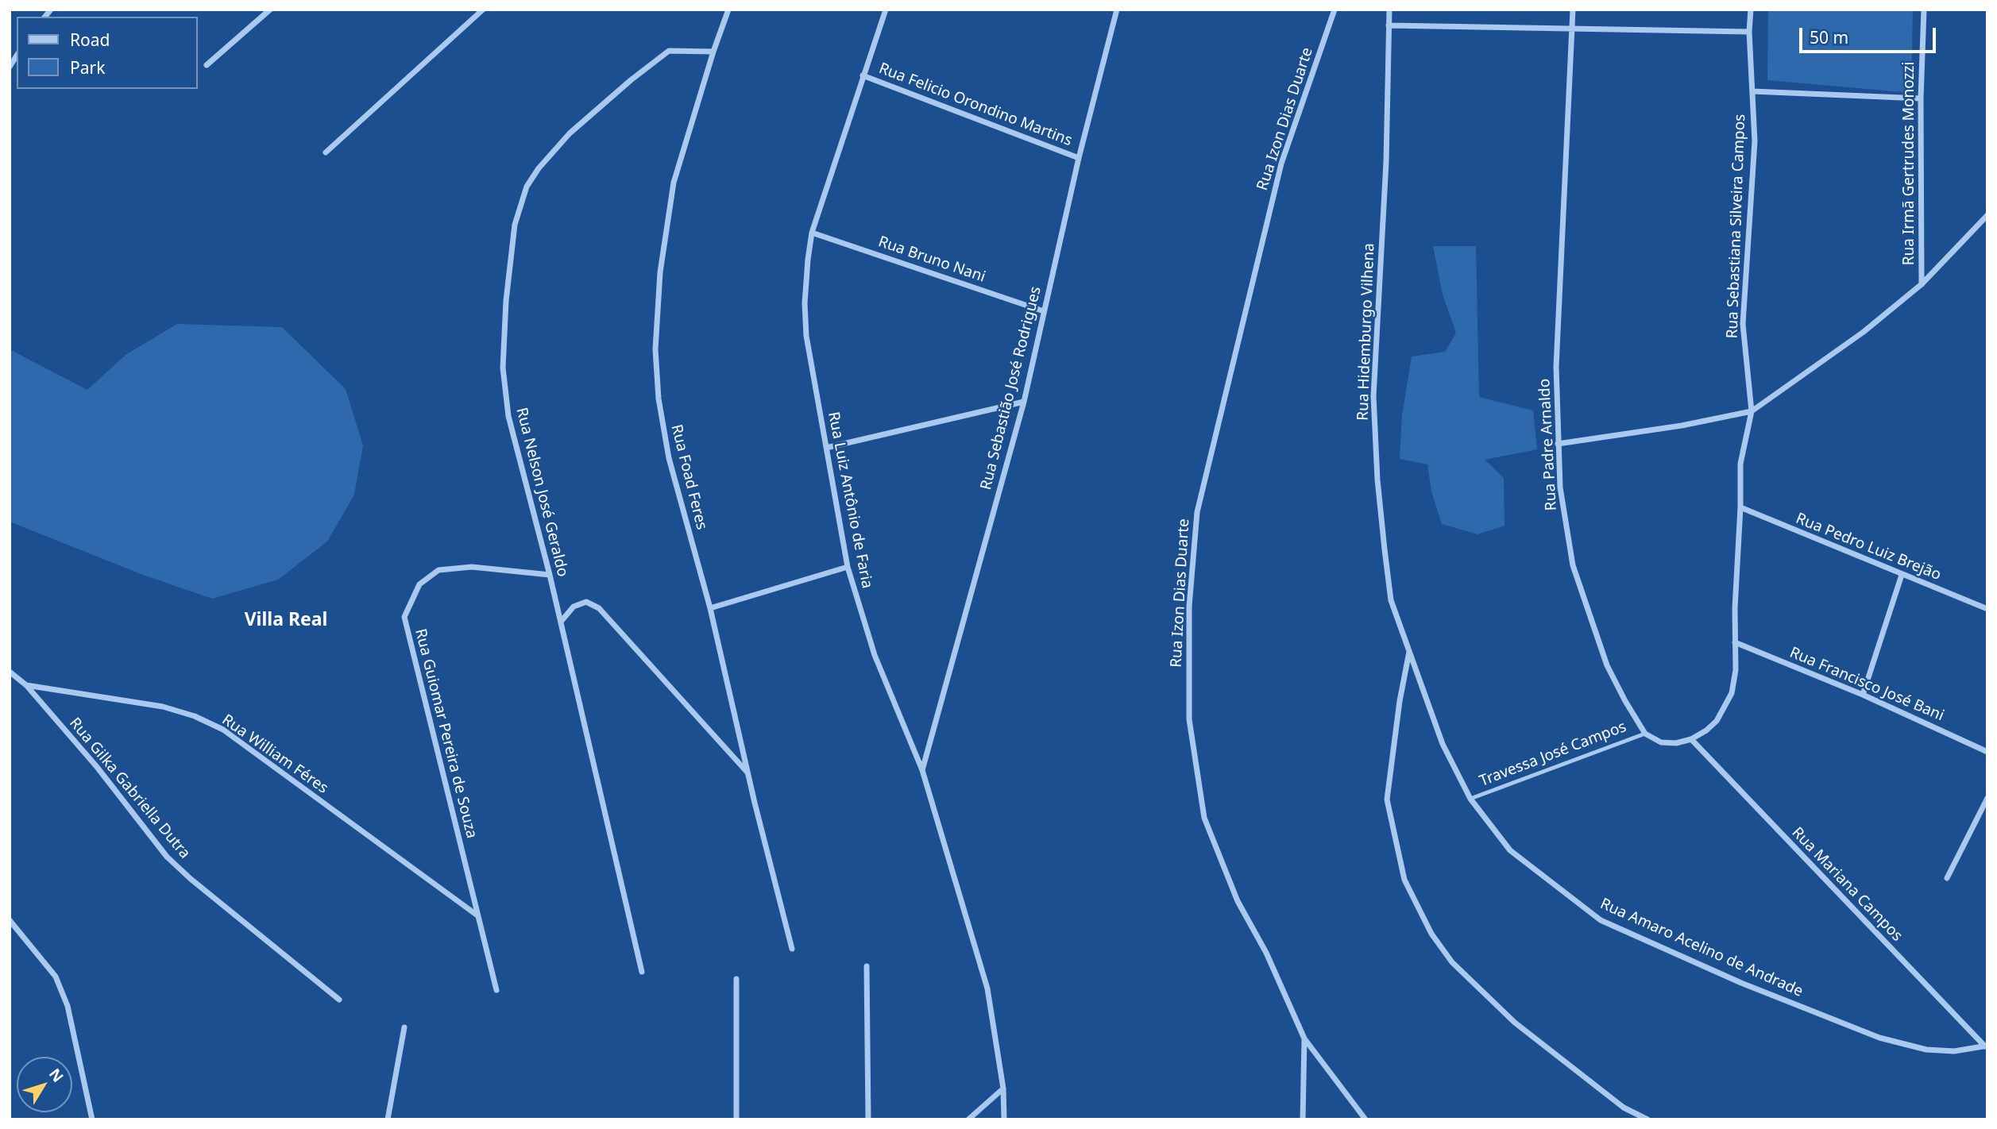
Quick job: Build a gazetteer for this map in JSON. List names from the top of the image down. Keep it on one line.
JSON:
{"streets":{"street":["Rua Felicio Orondino Martins","Rua Izon Dias Duarte","Rua Irmã Gertrudes Monozzi","Rua Sebastiana Silveira Campos","Rua Bruno Nani","Rua Hidemburgo Vilhena","Rua Sebastião José Rodrigues","Rua Padre Arnaldo","Rua Foad Feres","Rua Nelson José Geraldo","Rua Luiz Antônio de Faria","Rua Pedro Luiz Brejão","Rua Francisco José Bani","Rua Guiomar Pereira de Souza","Rua William Féres","Rua Gilka Gabriella Dutra","Rua Mariana Campos","Rua Amaro Acelino de Andrade"],"lane":["Travessa José Campos"]},"crossings":[["Rua Felicio Orondino Martins","Rua Sebastião José Rodrigues"],["Rua Felicio Orondino Martins","Rua Luiz Antônio de Faria"],["Rua Bruno Nani","Rua Sebastião José Rodrigues"],["Rua Bruno Nani","Rua Luiz Antônio de Faria"],["Rua Hidemburgo Vilhena","Rua Amaro Acelino de Andrade"],["Rua Sebastião José Rodrigues","Rua Luiz Antônio de Faria"],["Rua Padre Arnaldo","Travessa José Campos"],["Rua Foad Feres","Rua Nelson José Geraldo"],["Rua Nelson José Geraldo","Rua Guiomar Pereira de Souza"],["Rua Guiomar Pereira de Souza","Rua William Féres"],["Rua William Féres","Rua Gilka Gabriella Dutra"],["Travessa José Campos","Rua Amaro Acelino de Andrade"],["Rua Mariana Campos","Rua Amaro Acelino de Andrade"]],"districts":["Villa Real"],"legend":["Road","Park"],"scale_bar":"50 m","north":"top right"}
